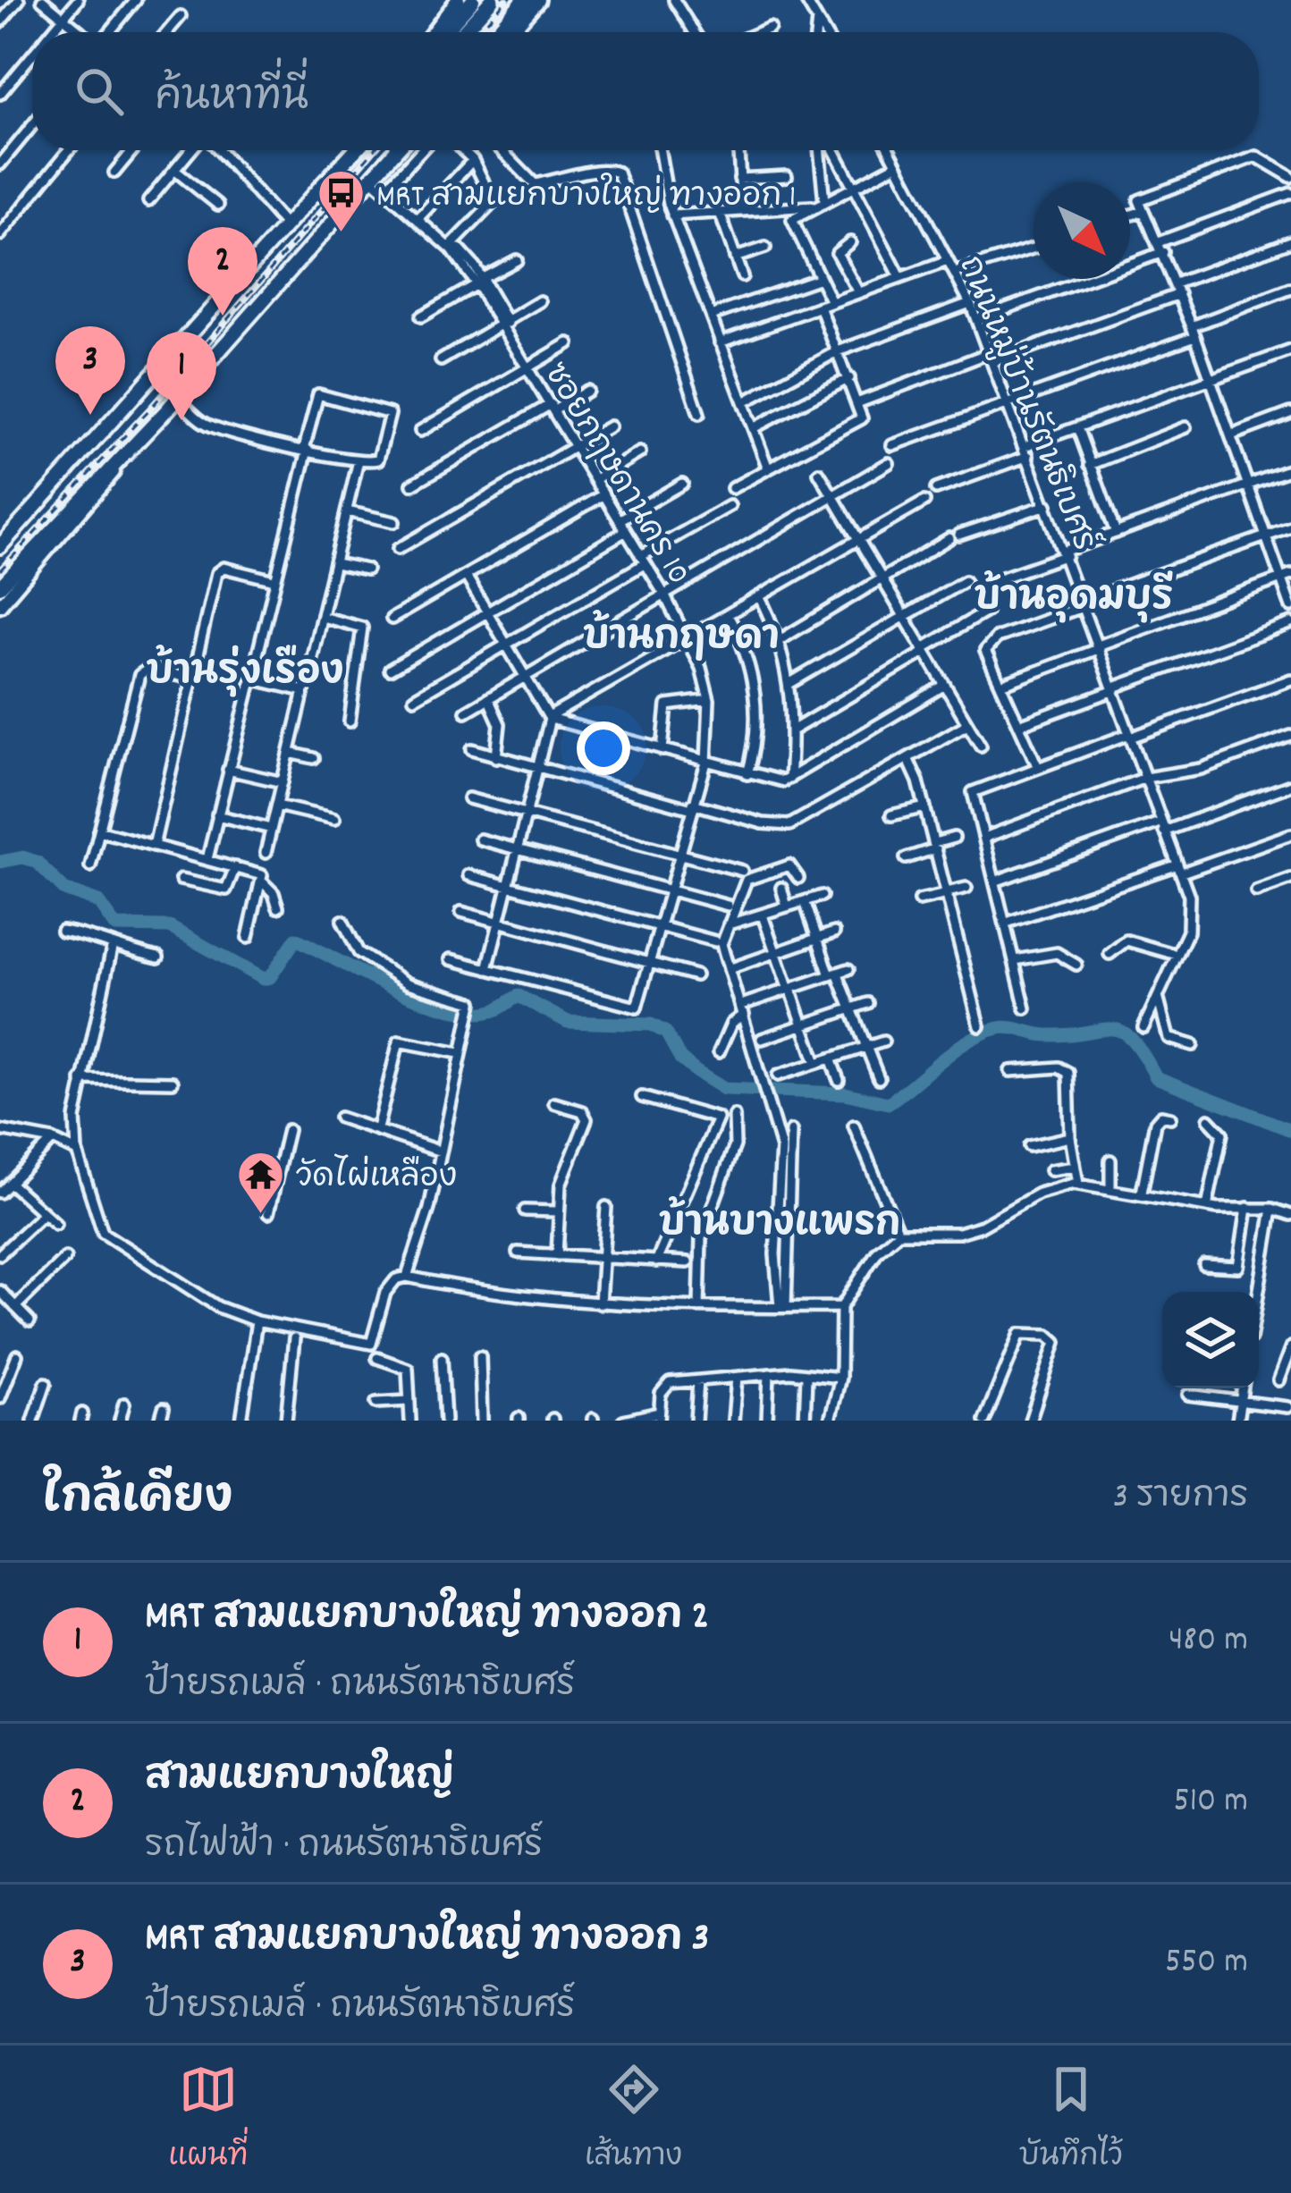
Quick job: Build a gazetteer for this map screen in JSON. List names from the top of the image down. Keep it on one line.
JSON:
{"streets":{"street":["ถนนหมู่บ้านรัตนธิเบศร์","ซอยกฤษดานคร 10"]},"districts":["บ้านอุดมบุรี","บ้านกฤษดา","บ้านรุ่งเรือง","บ้านบางแพรก"],"places":{"bus stop":["MRT สามแยกบางใหญ่ ทางออก 1"],"temple":["วัดไผ่เหลือง"]},"north":"bottom right","page":{"search":"ค้นหาที่นี่","pins":["2","3","1"],"heading":["ใกล้เคียง","3 รายการ"],"list":[{"mark":"1","name":"MRT สามแยกบางใหญ่ ทางออก 2","note":"ป้ายรถเมล์ · ถนนรัตนาธิเบศร์","value":"480 m"},{"mark":"2","name":"สามแยกบางใหญ่","note":"รถไฟฟ้า · ถนนรัตนาธิเบศร์","value":"510 m"},{"mark":"3","name":"MRT สามแยกบางใหญ่ ทางออก 3","note":"ป้ายรถเมล์ · ถนนรัตนาธิเบศร์","value":"550 m"}],"nav":["แผนที่","เส้นทาง","บันทึกไว้"]}}
